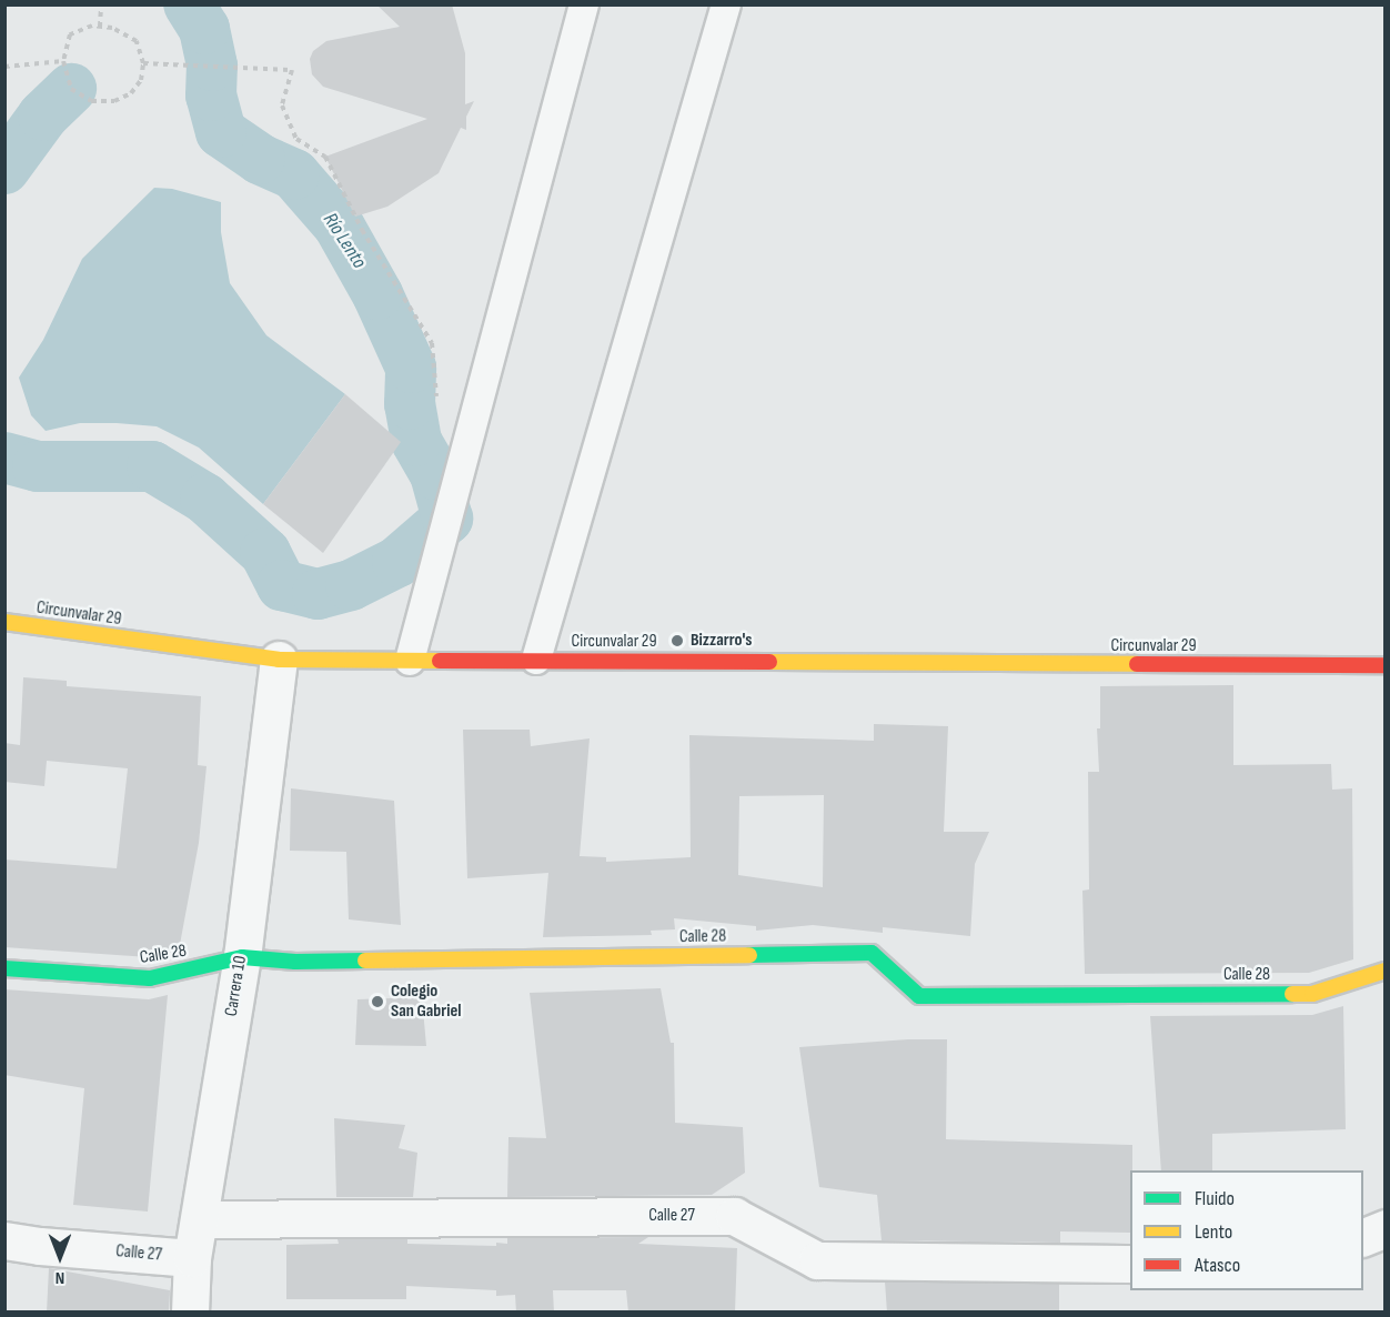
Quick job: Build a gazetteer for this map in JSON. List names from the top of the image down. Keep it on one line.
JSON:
{"streets":{"street":["Circunvalar 29","Calle 28","Carrera 10","Calle 27"]},"crossings":[["Circunvalar 29","Carrera 10"],["Calle 28","Carrera 10"],["Carrera 10","Calle 27"]],"water":["Río Lento"],"places":["Bizzarro's","Colegio San Gabriel"],"legend":["Fluido","Lento","Atasco"],"north":"bottom"}
